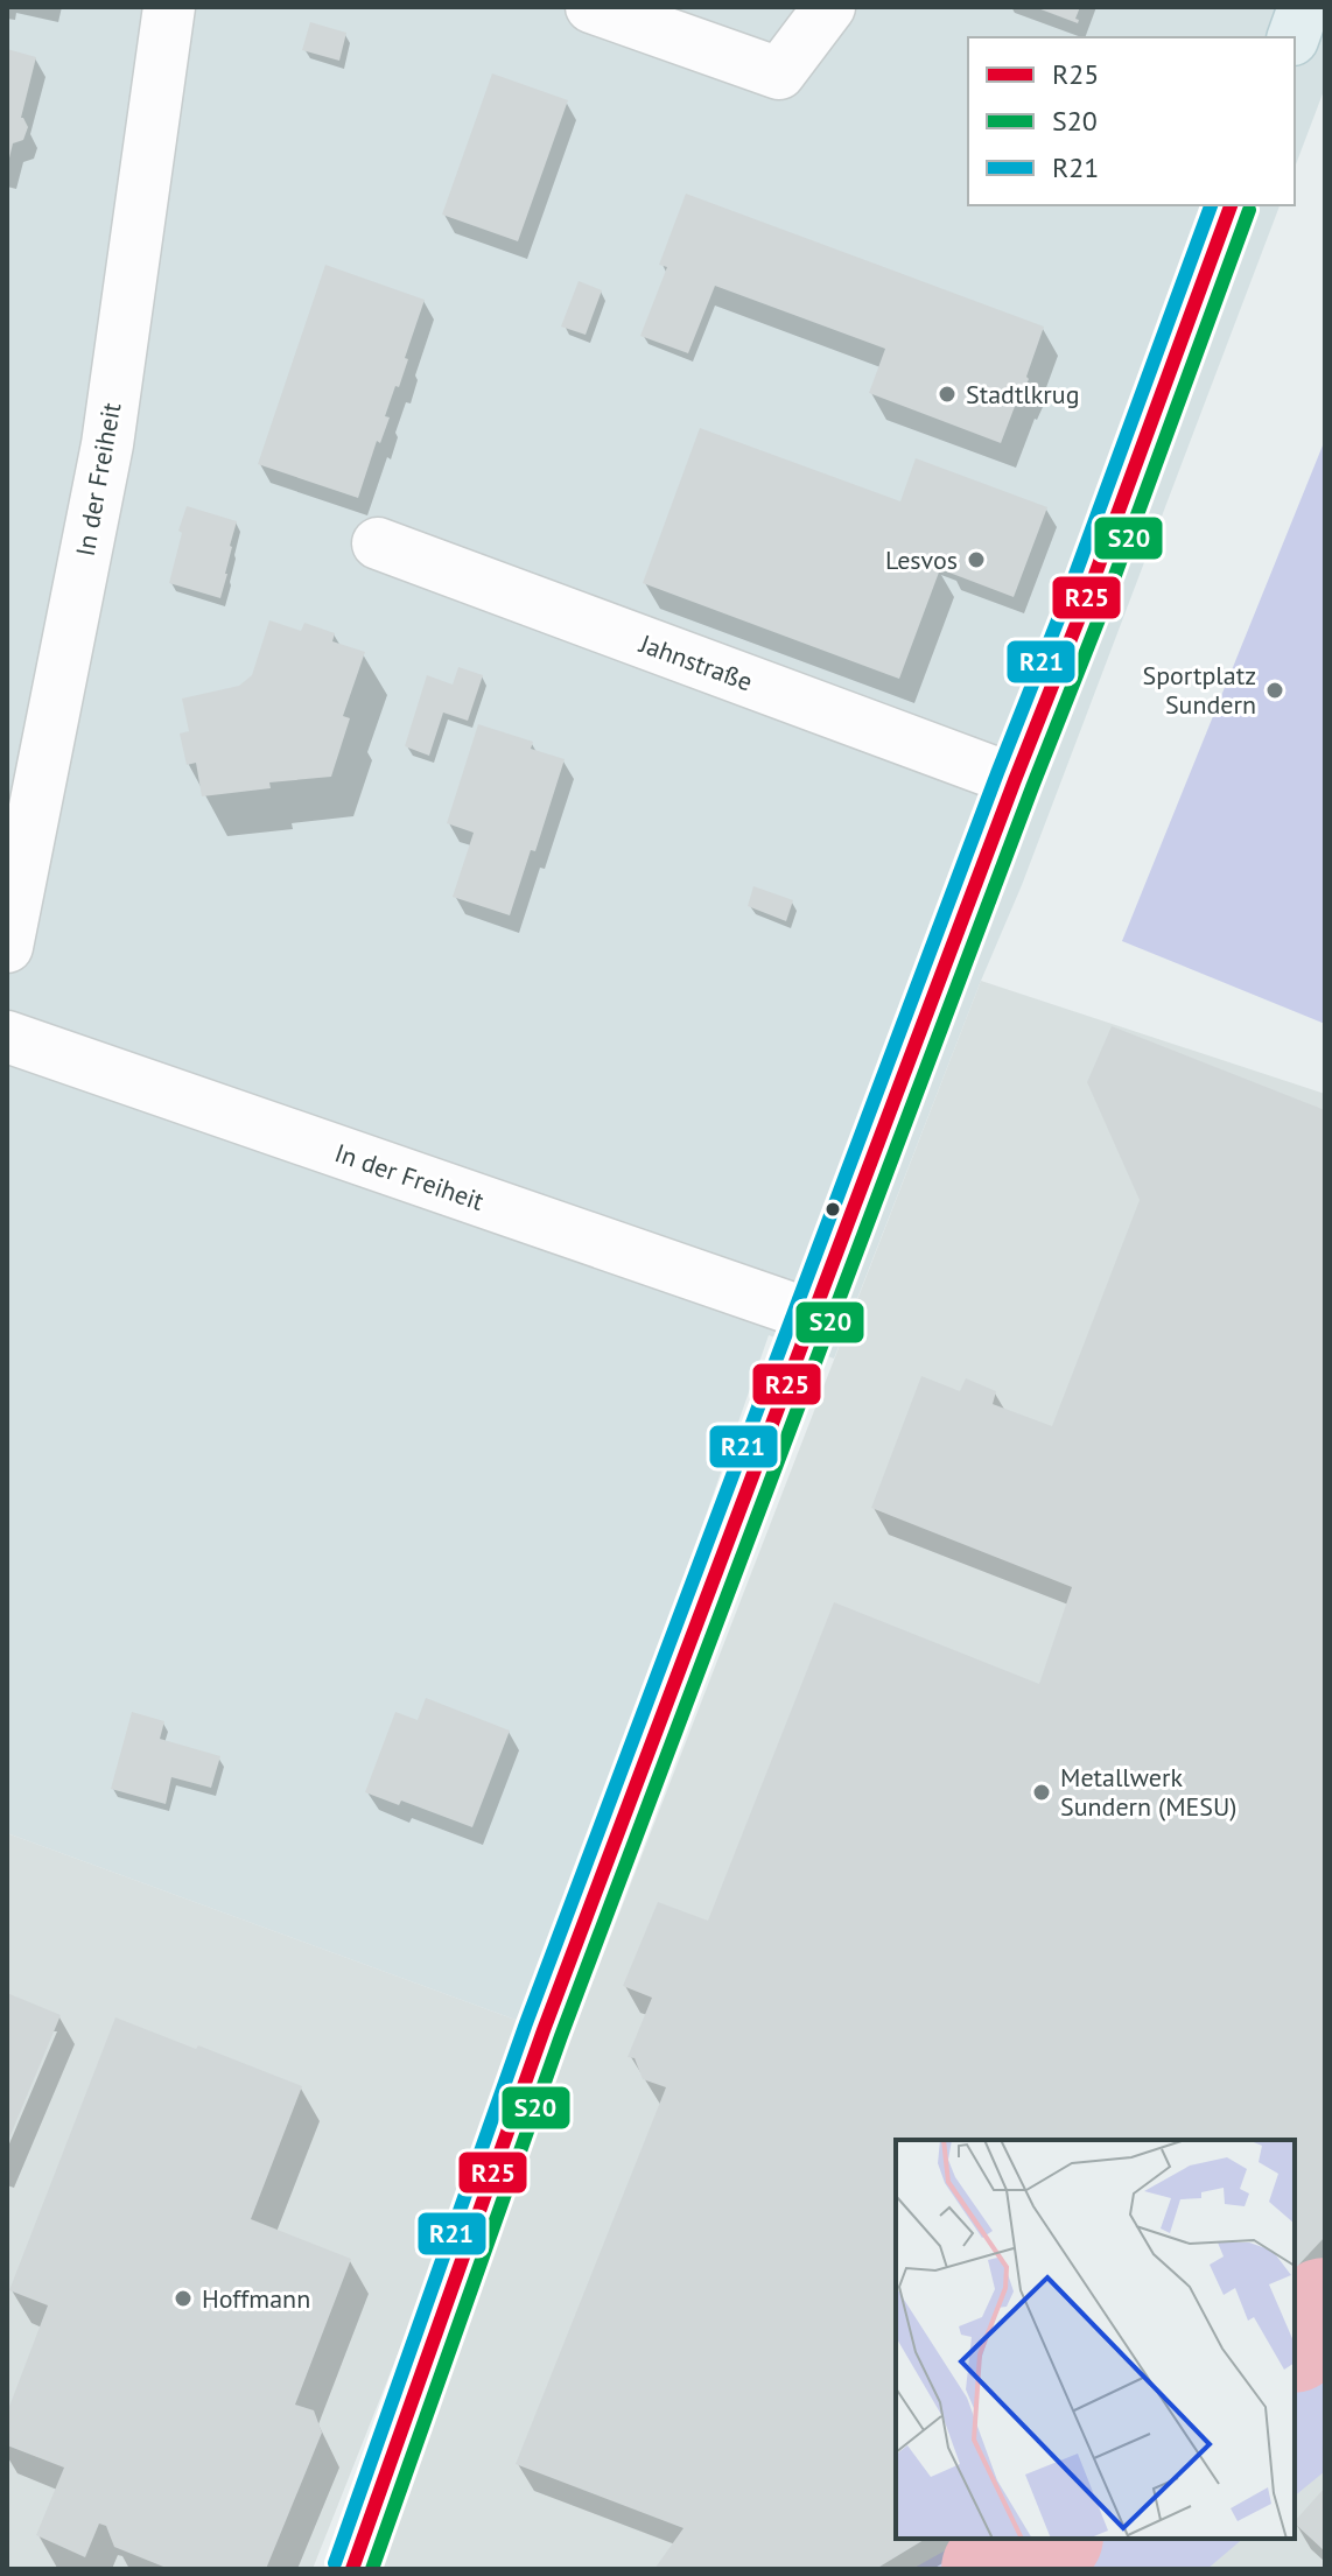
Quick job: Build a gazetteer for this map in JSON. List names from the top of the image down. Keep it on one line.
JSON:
{"streets":{"street":["In der Freiheit","Jahnstraße"]},"places":["Stadtlkrug","Lesvos","Sportplatz Sundern","Metallwerk Sundern (MESU)","Hoffmann"],"lines":["transit line R25","transit line R21","transit line S20"],"legend":["R25","S20","R21"]}
